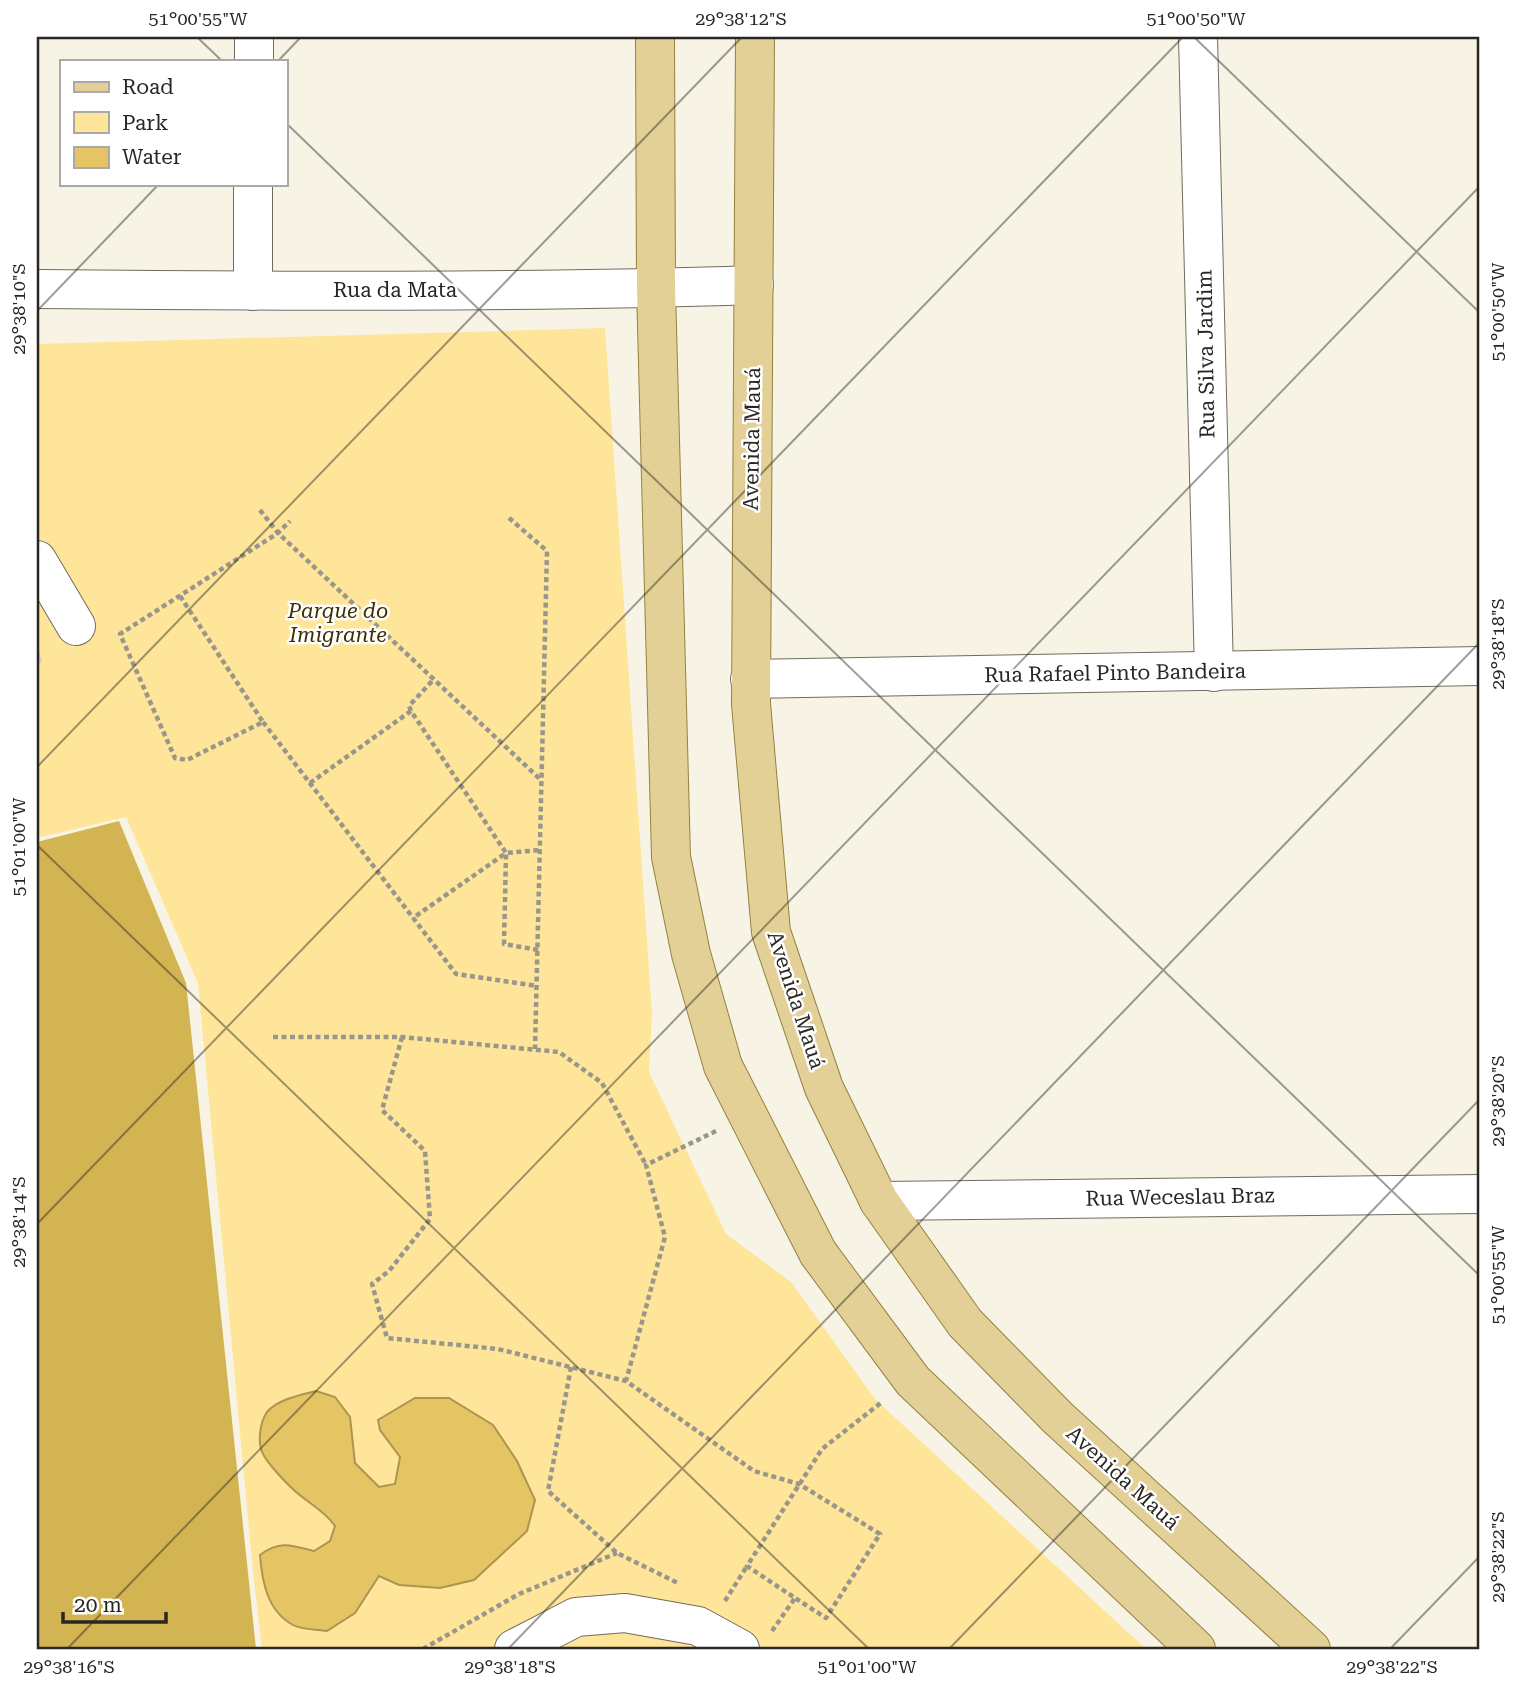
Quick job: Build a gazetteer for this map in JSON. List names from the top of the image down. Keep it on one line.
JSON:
{"streets":{"main road":["Avenida Mauá"],"street":["Rua da Mata","Rua Silva Jardim","Rua Rafael Pinto Bandeira","Rua Weceslau Braz"]},"crossings":[["Rua da Mata","Avenida Mauá"],["Rua Silva Jardim","Rua Rafael Pinto Bandeira"],["Avenida Mauá","Rua Rafael Pinto Bandeira"],["Avenida Mauá","Rua Weceslau Braz"]],"parks":["Parque do Imigrante"],"legend":["Road","Park","Water"],"scale_bar":"20 m","coordinates":["51°00'55\"W","29°38'12\"S","51°00'50\"W","29°38'10\"S","29°38'18\"S","51°01'00\"W","29°38'20\"S","29°38'14\"S","29°38'22\"S","29°38'16\"S"]}
